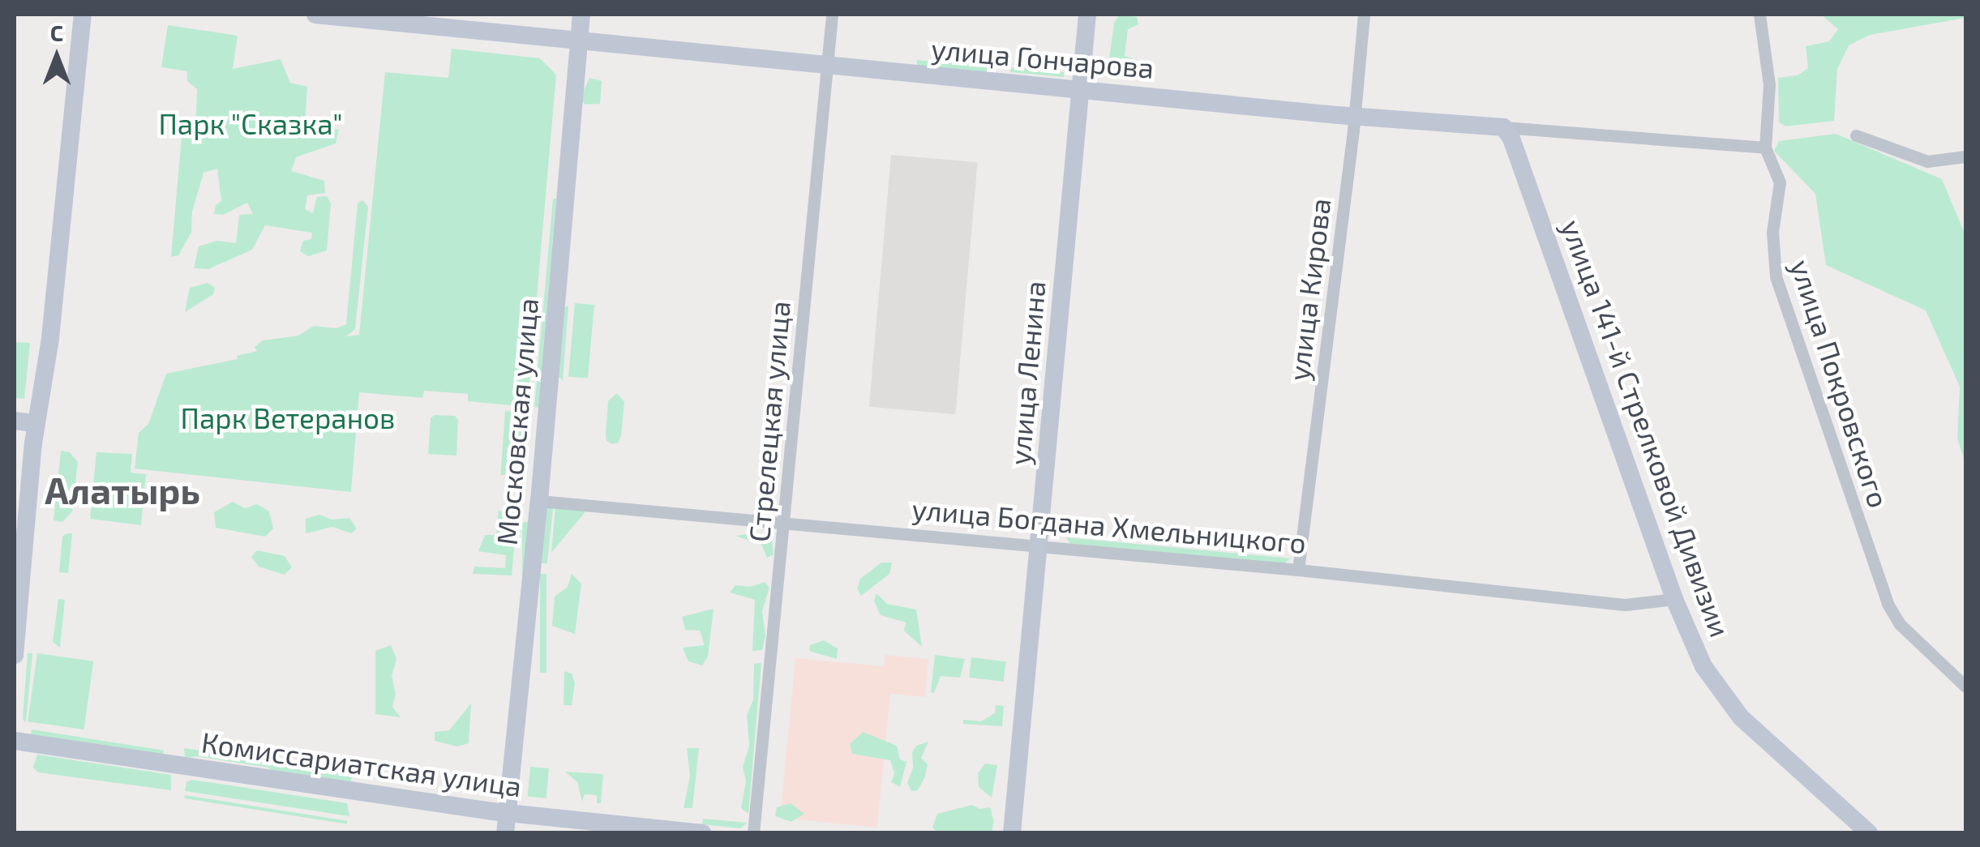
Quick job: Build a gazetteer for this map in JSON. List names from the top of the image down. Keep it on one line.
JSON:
{"streets":{"street":["улица Гончарова","улица Кирова","улица Ленина","улица Покровского","Московская улица","Стрелецкая улица","улица 141-й Стрелковой Дивизии","улица Богдана Хмельницкого","Комиссариатская улица"]},"crossings":[["улица Гончарова","улица Кирова"],["улица Гончарова","улица Ленина"],["улица Гончарова","улица Покровского"],["улица Гончарова","Московская улица"],["улица Гончарова","Стрелецкая улица"],["улица Гончарова","улица 141-й Стрелковой Дивизии"],["улица Кирова","улица Богдана Хмельницкого"],["улица Ленина","улица Богдана Хмельницкого"],["Московская улица","улица Богдана Хмельницкого"],["Московская улица","Комиссариатская улица"],["Стрелецкая улица","улица Богдана Хмельницкого"],["улица 141-й Стрелковой Дивизии","улица Богдана Хмельницкого"]],"districts":["Алатырь"],"parks":["Парк \"Сказка\"","Парк Ветеранов"],"north":"top"}
